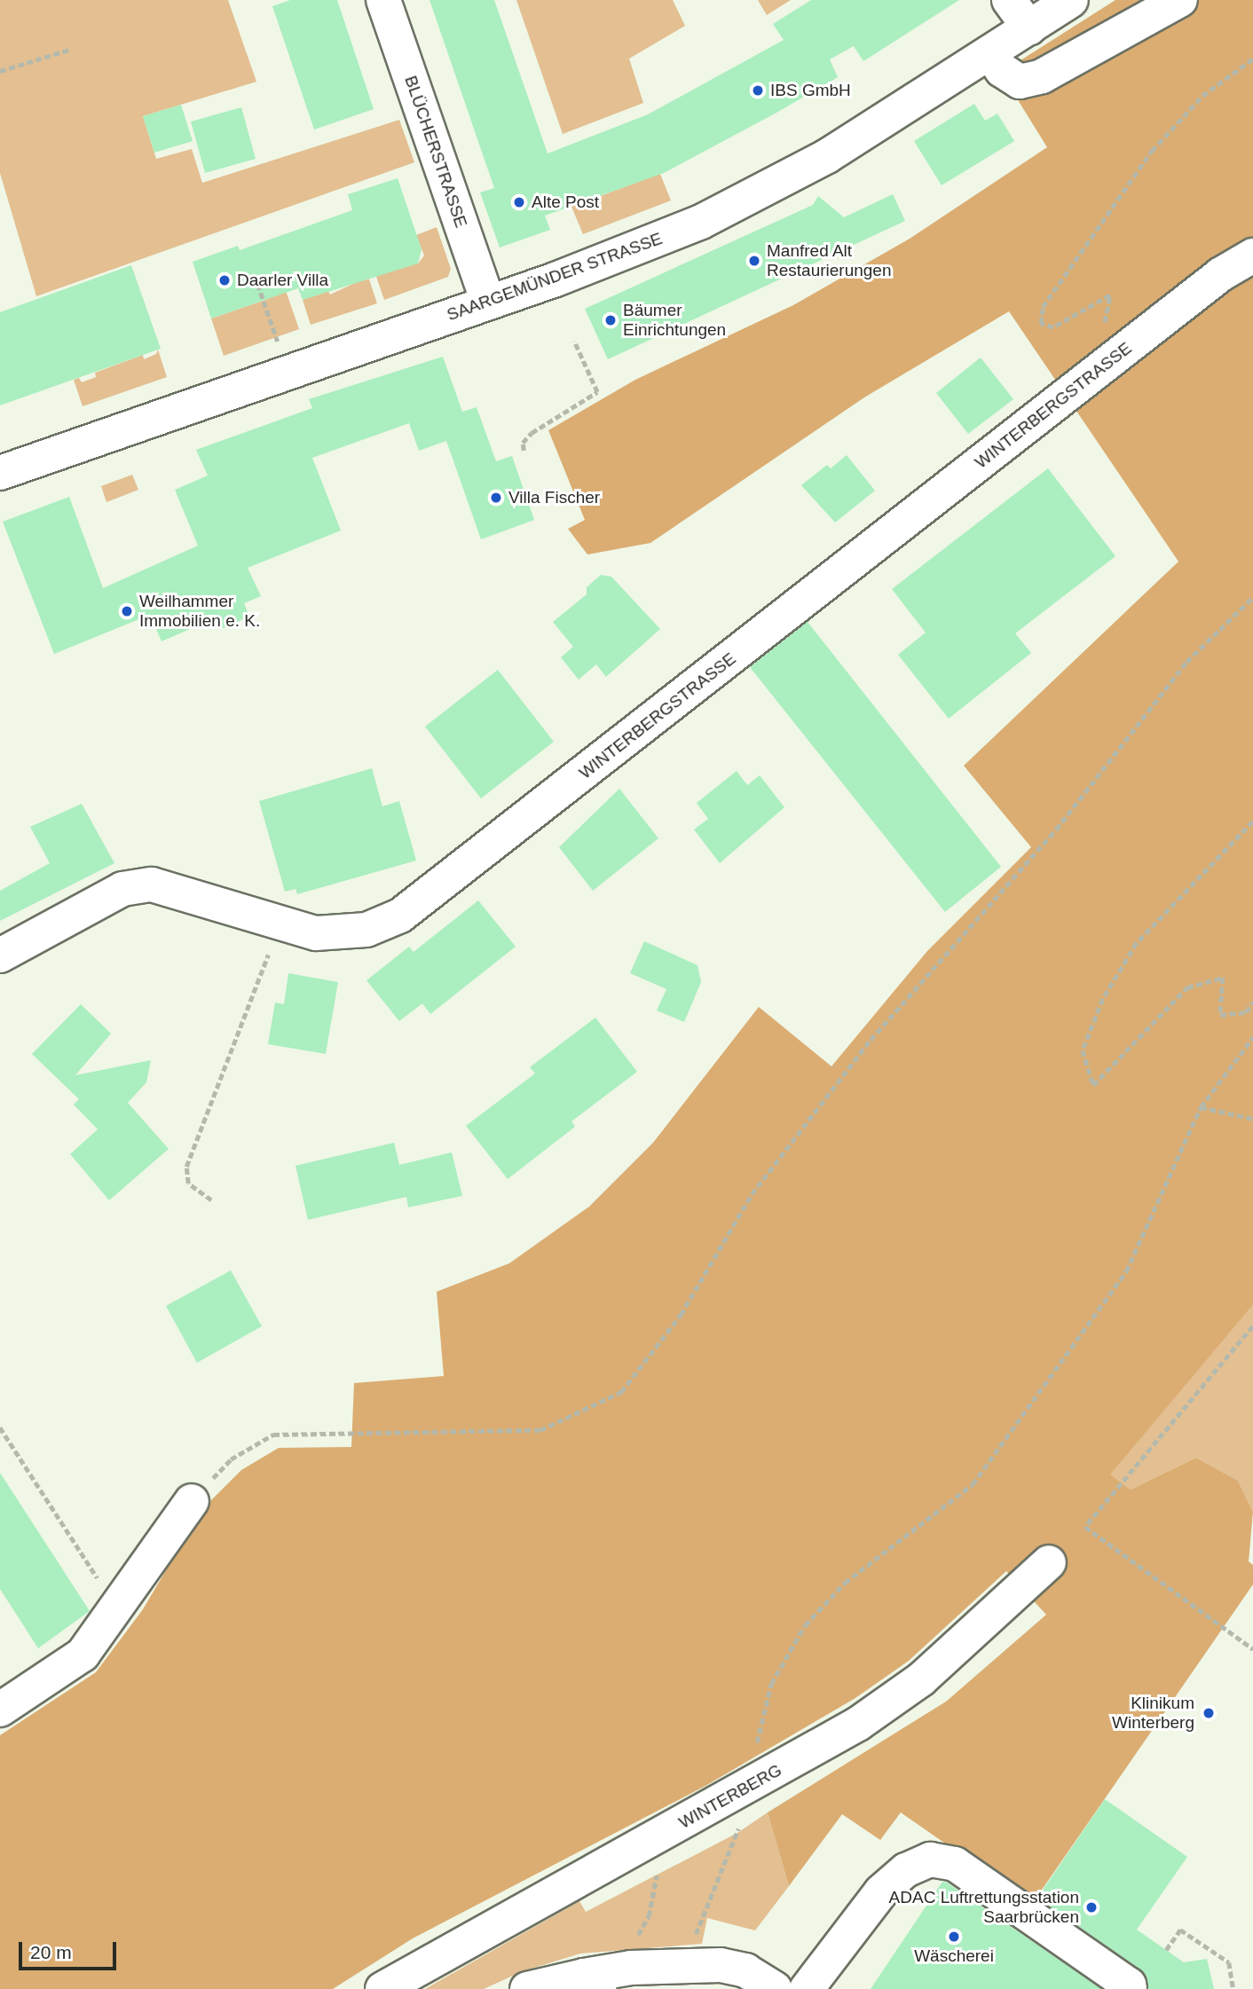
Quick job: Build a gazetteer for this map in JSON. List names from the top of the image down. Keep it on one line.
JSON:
{"streets":{"street":["BLÜCHERSTRASSE","SAARGEMÜNDER STRASSE","WINTERBERGSTRASSE","WINTERBERG"]},"crossings":[["BLÜCHERSTRASSE","SAARGEMÜNDER STRASSE"]],"places":["IBS GmbH","Alte Post","Manfred Alt Restaurierungen","Daarler Villa","Bäumer Einrichtungen","Villa Fischer","Weilhammer Immobilien e. K.","Klinikum Winterberg","ADAC Luftrettungsstation Saarbrücken","Wäscherei"],"scale_bar":"20 m"}
